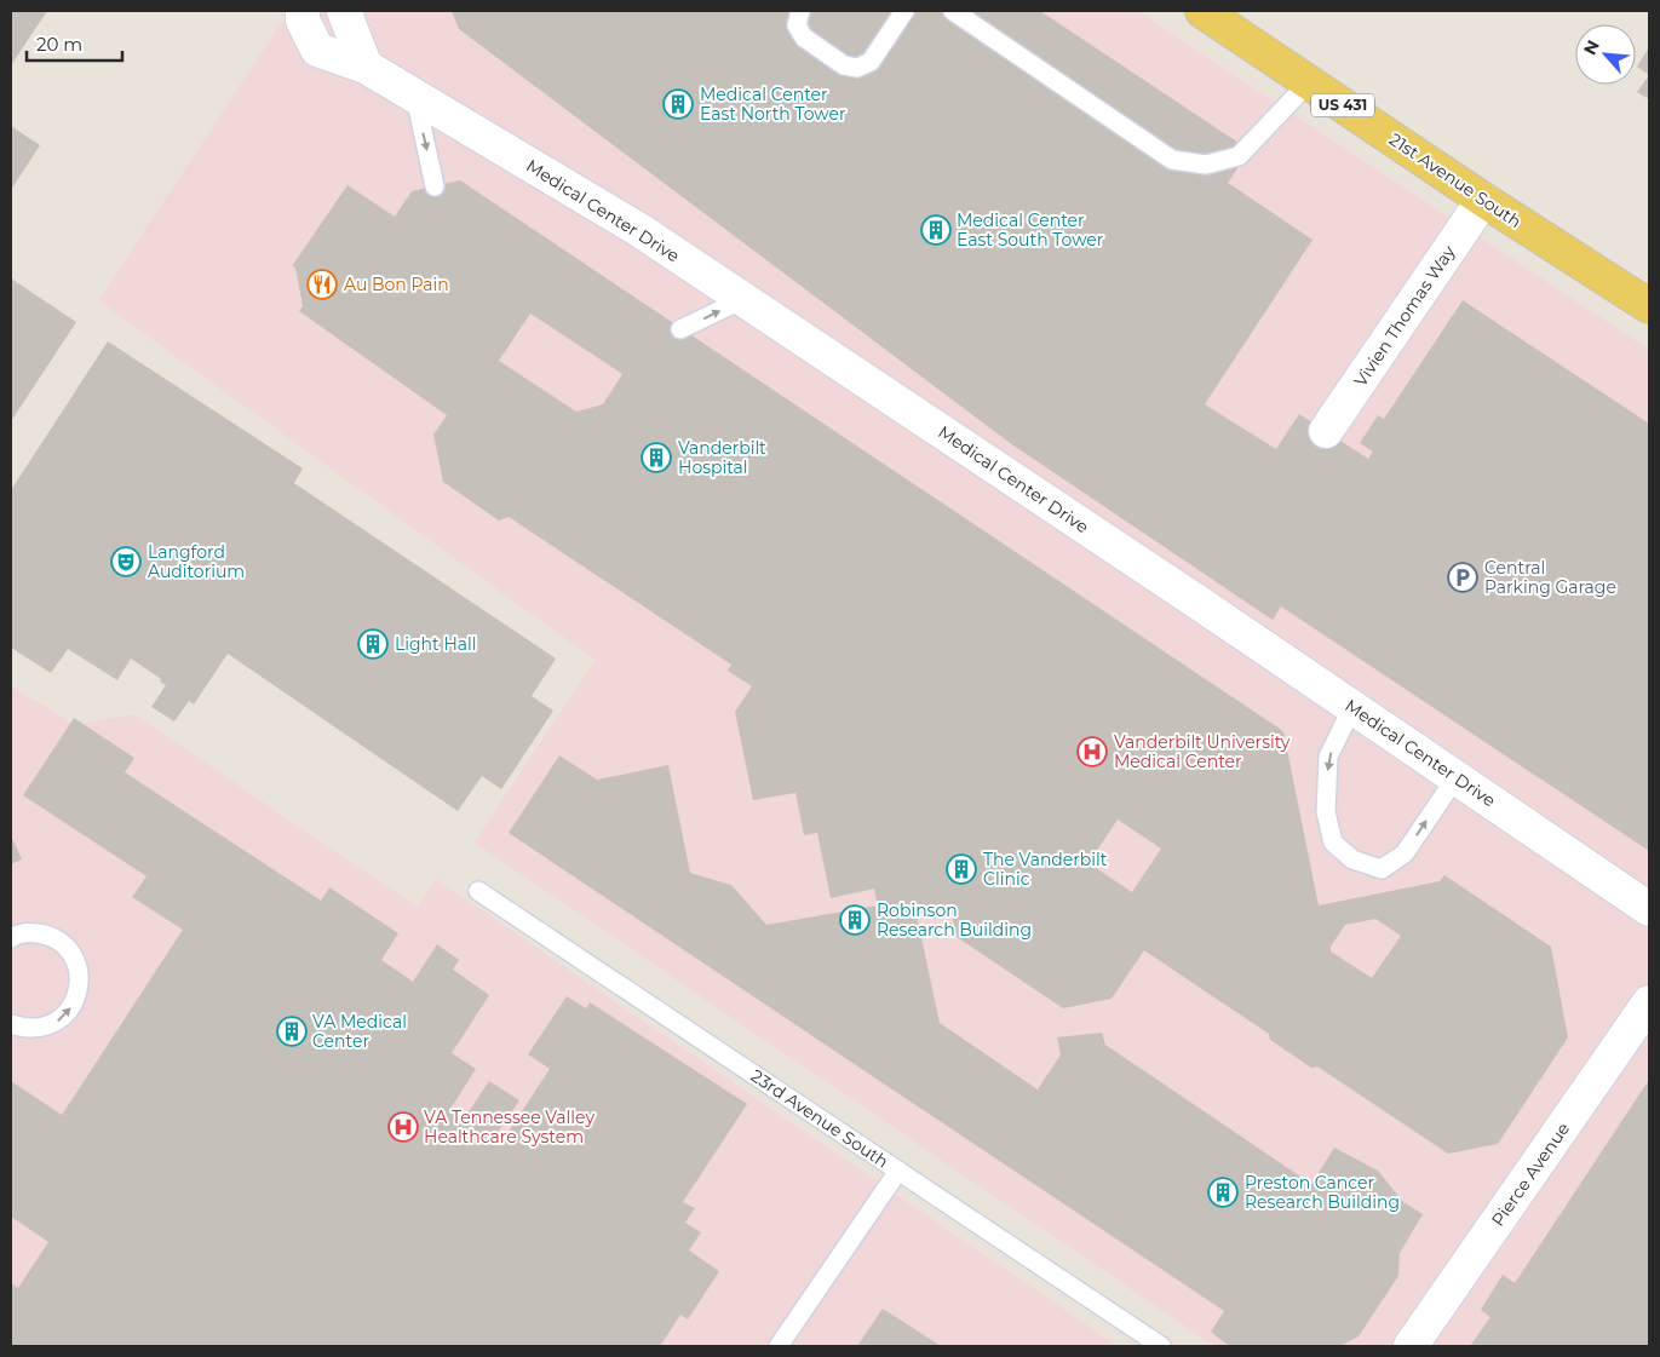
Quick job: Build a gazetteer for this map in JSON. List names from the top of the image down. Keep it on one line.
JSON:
{"streets":{"main road":["US 431","21st Avenue South"],"street":["Medical Center Drive","Vivien Thomas Way","Pierce Avenue"],"lane":["23rd Avenue South"]},"crossings":[["21st Avenue South","Vivien Thomas Way"]],"places":{"building":["Medical Center East North Tower","Medical Center East South Tower","Vanderbilt Hospital","Light Hall","The Vanderbilt Clinic","Robinson Research Building","VA Medical Center","Preston Cancer Research Building"],"restaurant":["Au Bon Pain"],"theatre":["Langford Auditorium"],"parking":["Central Parking Garage"],"hospital":["Vanderbilt University Medical Center","VA Tennessee Valley Healthcare System"]},"scale_bar":"20 m","north":"top left"}
